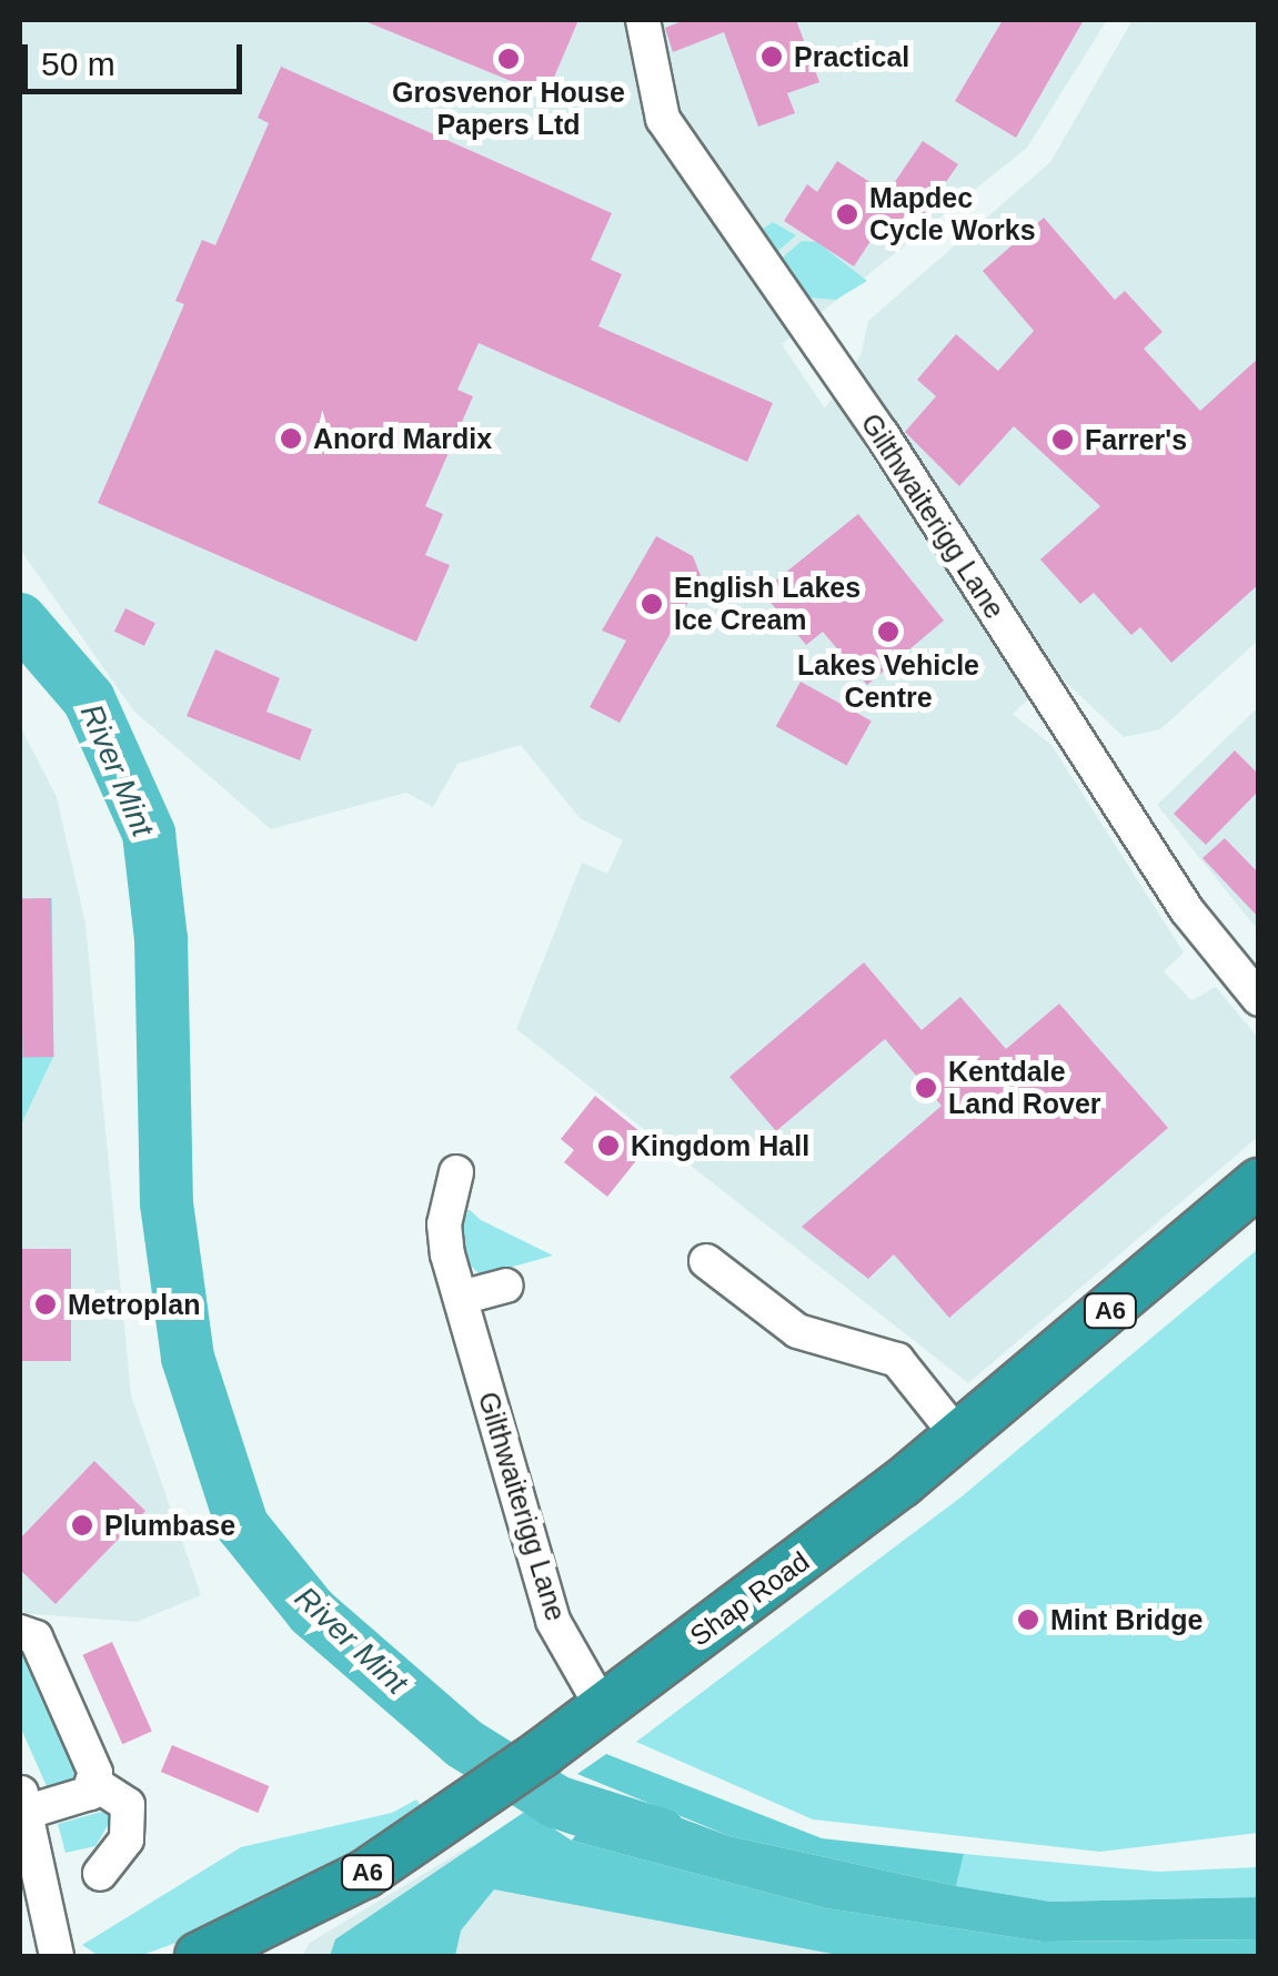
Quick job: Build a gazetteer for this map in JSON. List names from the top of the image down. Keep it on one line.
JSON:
{"streets":{"highway":["A6","Shap Road"],"street":["Gilthwaiterigg Lane"]},"crossings":[["Gilthwaiterigg Lane","Shap Road"]],"water":["River Mint"],"places":["Practical","Grosvenor House Papers Ltd","Mapdec Cycle Works","Anord Mardix","Farrer's","English Lakes Ice Cream","Lakes Vehicle Centre","Kentdale Land Rover","Kingdom Hall","Metroplan","Plumbase","Mint Bridge"],"scale_bar":"50 m"}
